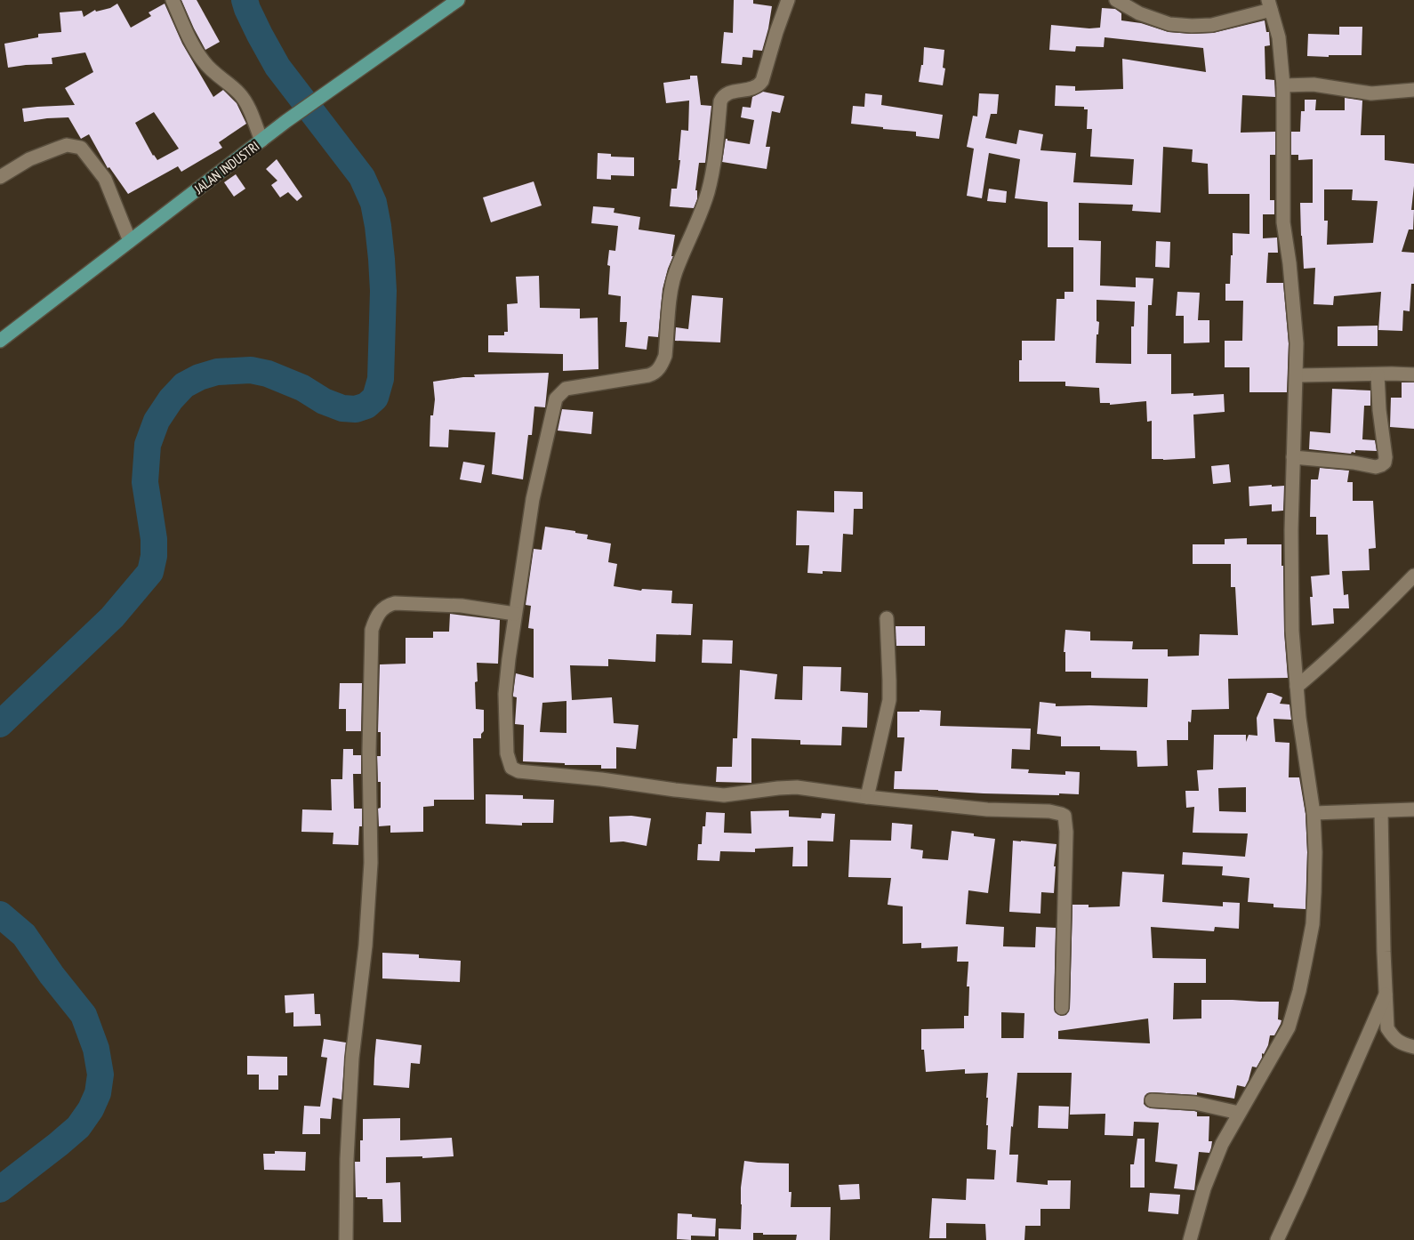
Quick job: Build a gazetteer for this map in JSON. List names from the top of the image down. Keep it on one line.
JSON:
{"streets":{"main road":["JALAN INDUSTRI"]}}
